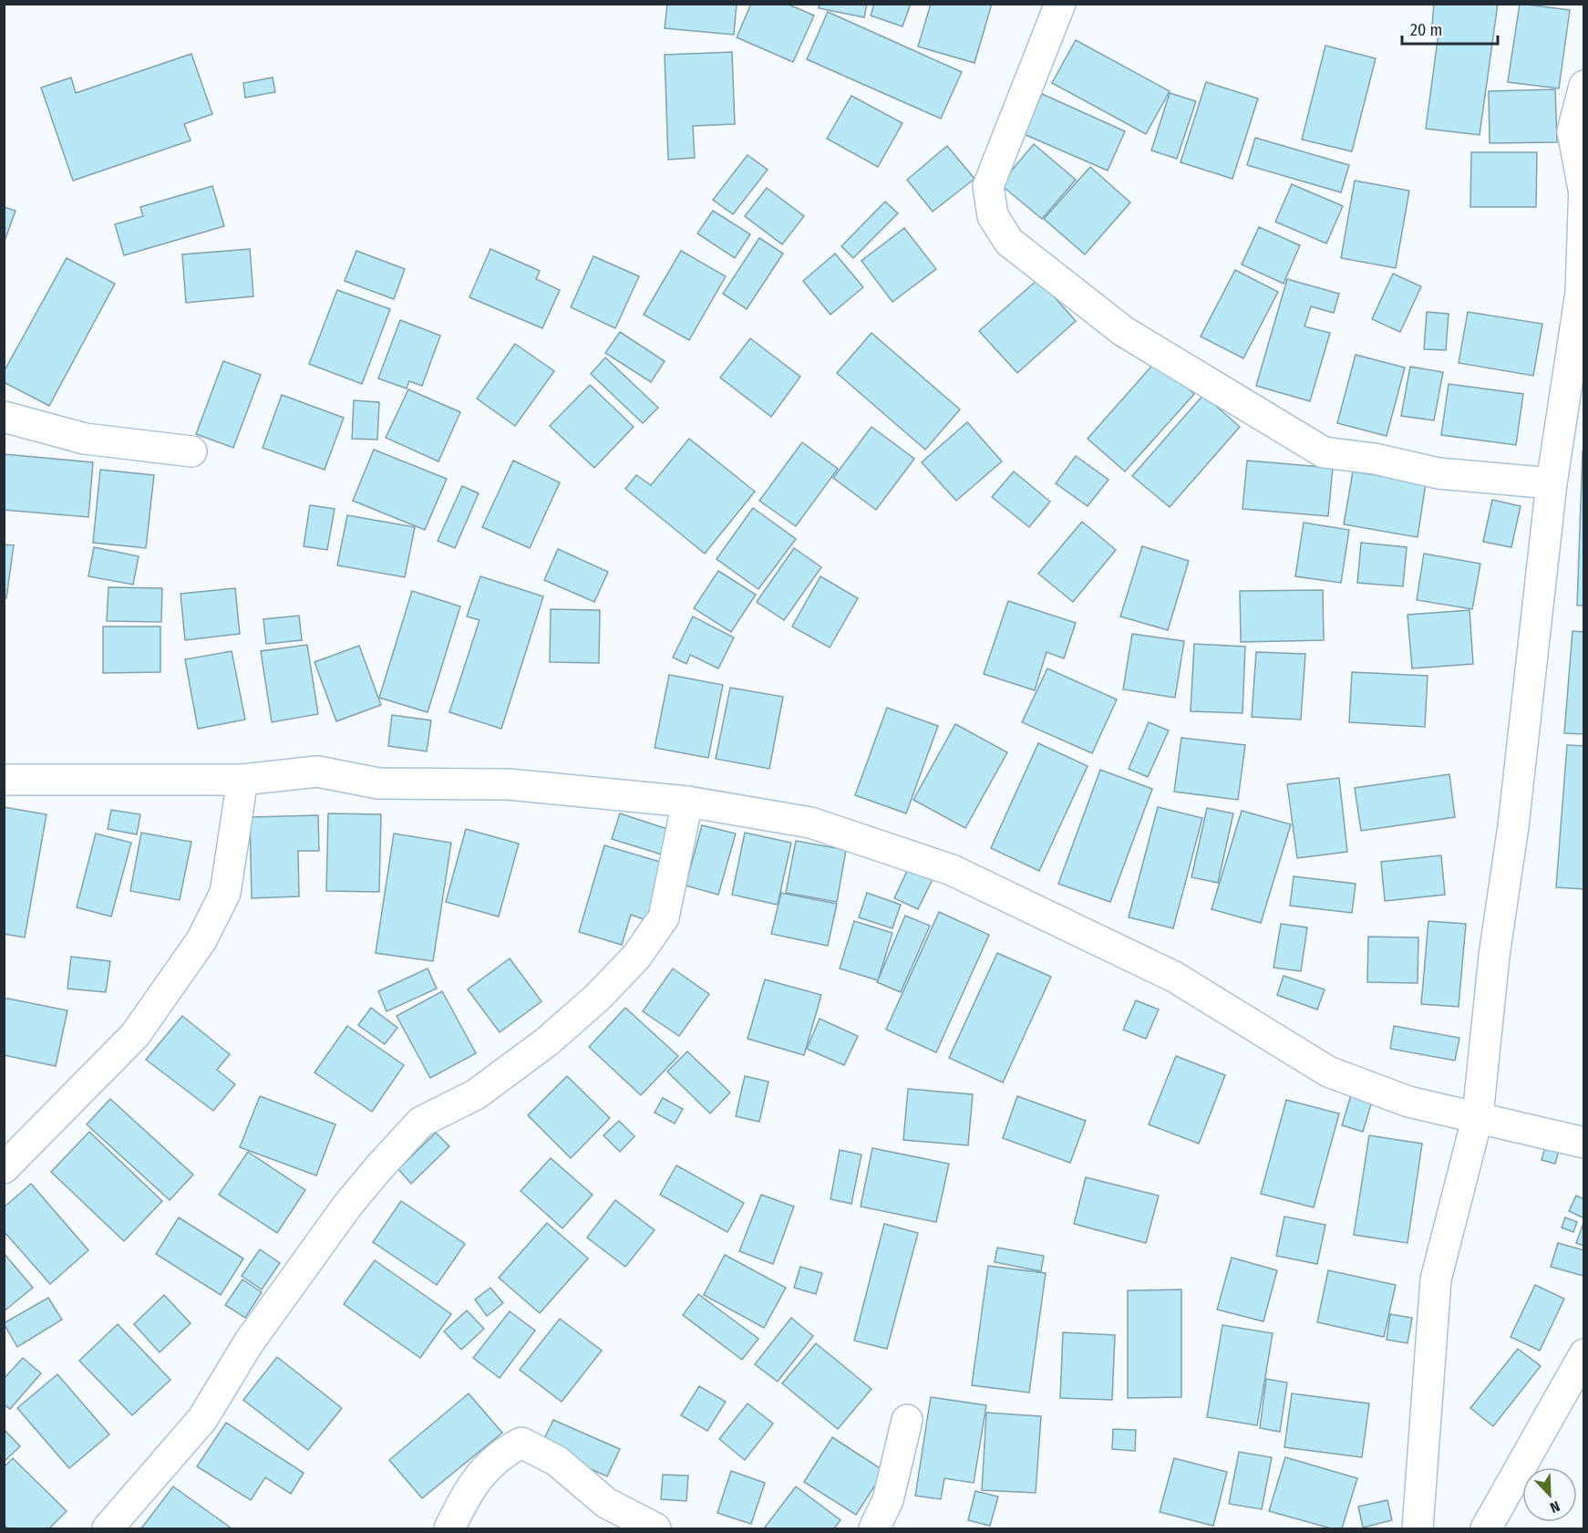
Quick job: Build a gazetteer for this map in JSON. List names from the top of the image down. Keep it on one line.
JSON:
{"scale_bar":"20 m","north":"bottom right"}
